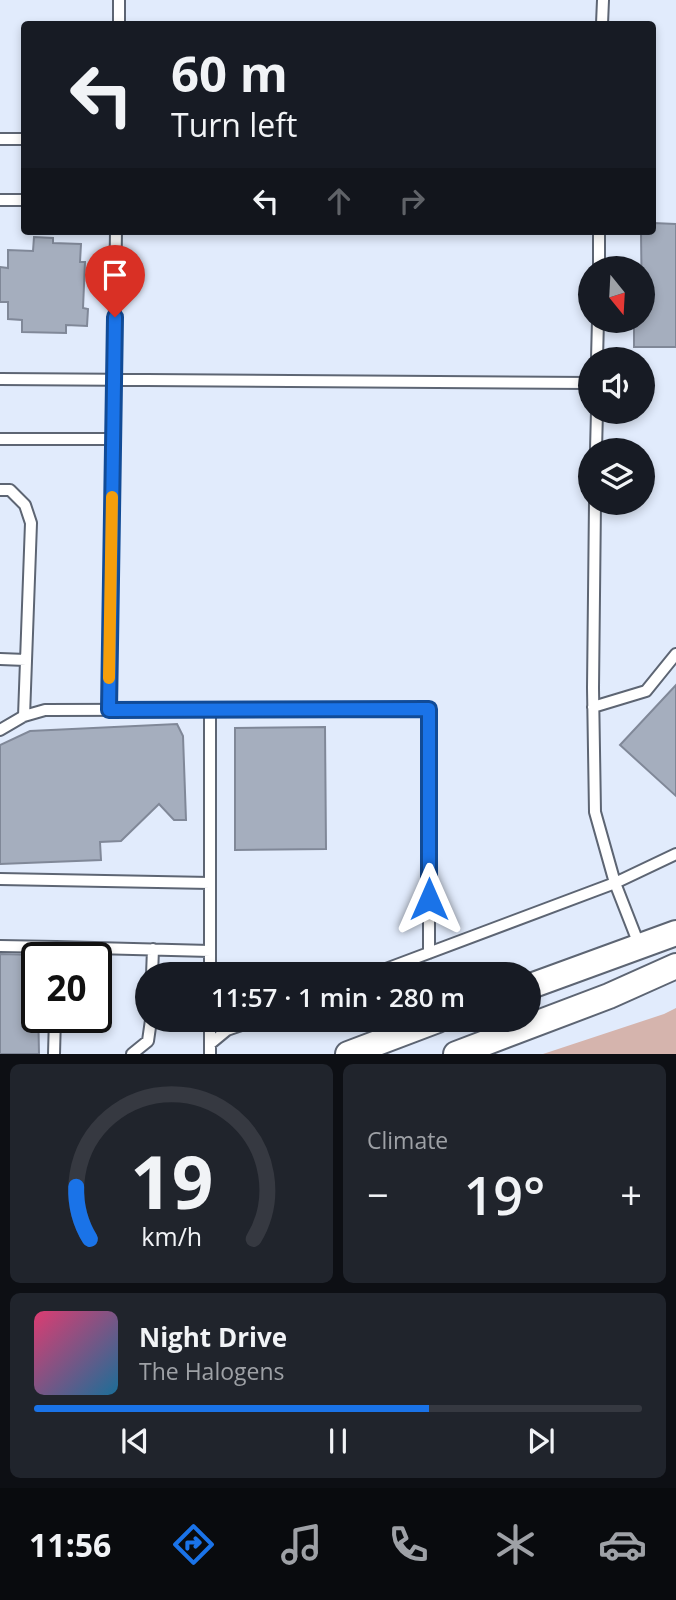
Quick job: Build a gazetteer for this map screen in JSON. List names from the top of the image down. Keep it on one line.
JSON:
{"north":"bottom","page":{"turn":["60 m","Turn left"],"limit":"20","trip":"11:57 · 1 min · 280 m","tile":"Climate","heat":["−","19°","+"],"song":["Night Drive","The Halogens"],"tabs":"11:56","gauge":["19","km/h"]}}
